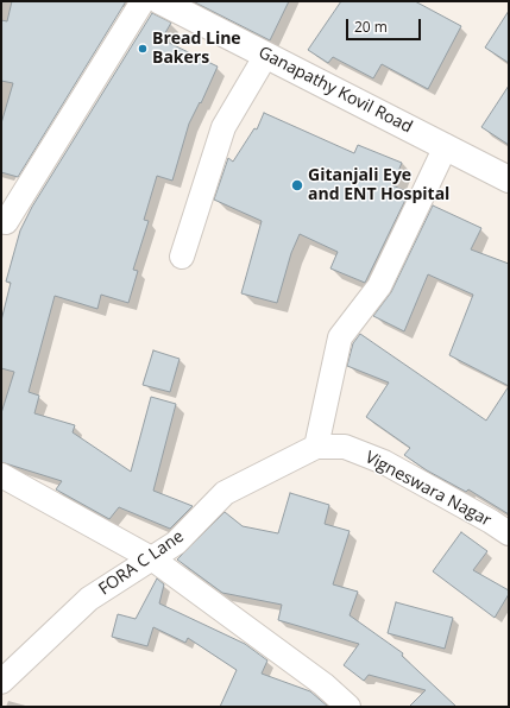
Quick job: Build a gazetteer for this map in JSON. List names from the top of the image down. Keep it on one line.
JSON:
{"streets":{"main road":["Ganapathy Kovil Road"],"street":["Vigneswara Nagar","FORA C Lane"]},"crossings":[["Vigneswara Nagar","FORA C Lane"]],"places":["Bread Line Bakers","Gitanjali Eye and ENT Hospital"],"scale_bar":"20 m"}
